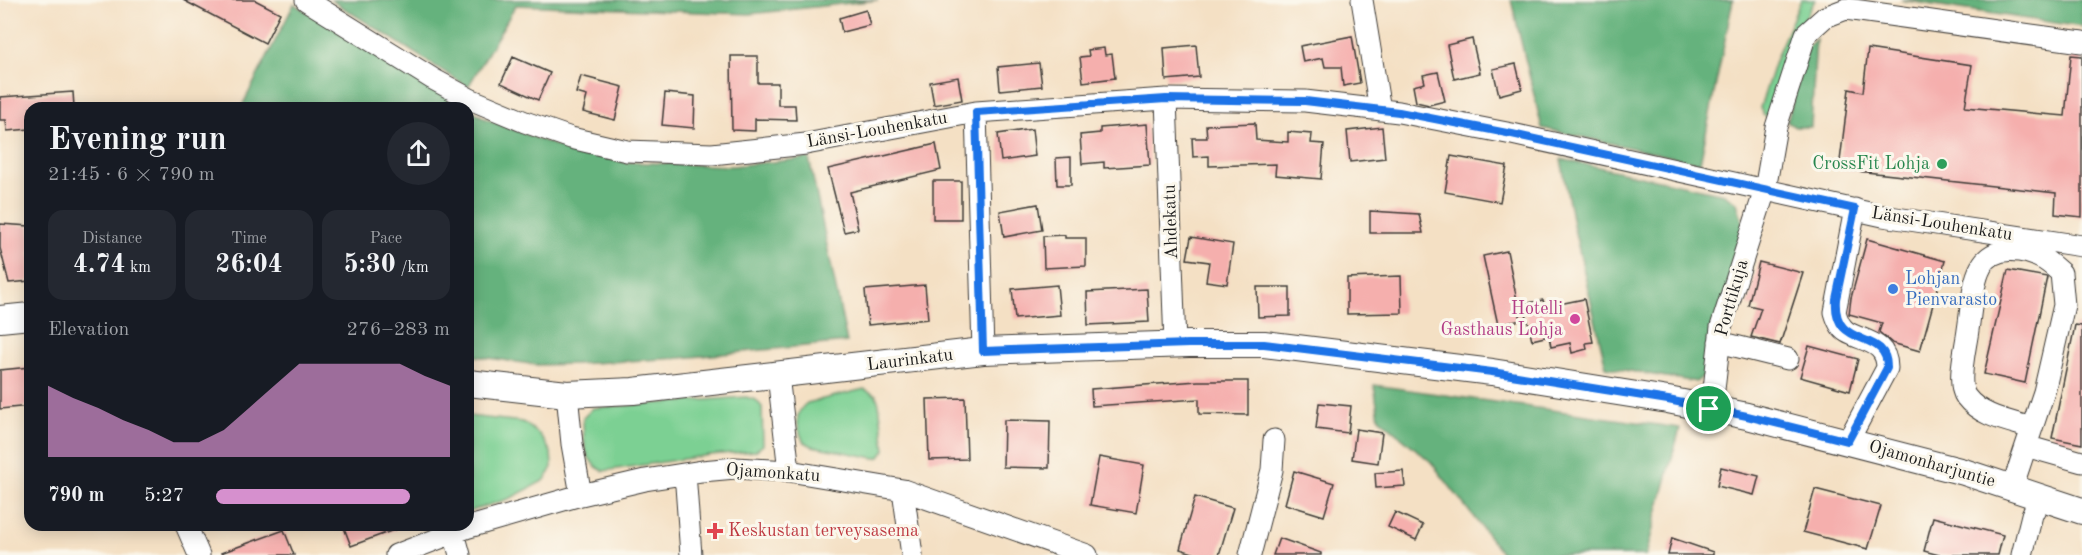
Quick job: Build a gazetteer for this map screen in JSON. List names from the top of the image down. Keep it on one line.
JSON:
{"streets":{"main road":["Laurinkatu","Ojamonharjuntie"],"street":["Länsi-Louhenkatu","Ahdekatu","Porttikuja","Ojamonkatu"]},"crossings":[["Länsi-Louhenkatu","Ahdekatu"],["Länsi-Louhenkatu","Porttikuja"],["Ahdekatu","Laurinkatu"],["Porttikuja","Laurinkatu"],["Porttikuja","Ojamonharjuntie"],["Laurinkatu","Ojamonharjuntie"]],"places":{"other":["CrossFit Lohja","Lohjan Pienvarasto","Hotelli Gasthaus Lohja"],"health":["Keskustan terveysasema"]},"page":{"heading":["Evening run","21:45 · 6 × 790 m"],"stats":[["Distance","4.74 km"],["Time","26:04"],["Pace","5:30 /km"]],"chart":["Elevation","276–283 m"],"list":[{"name":"790 m","note":"5:27"}]}}
